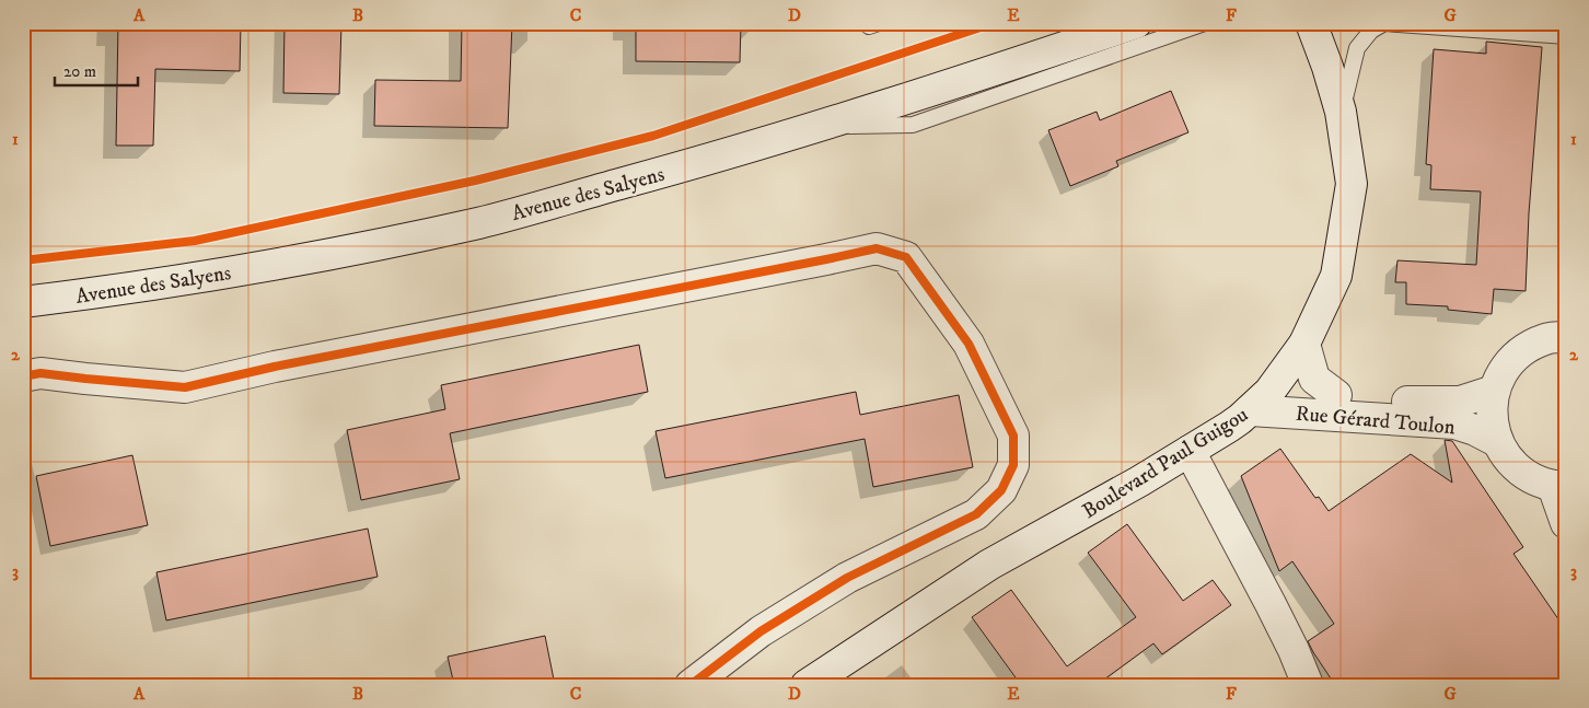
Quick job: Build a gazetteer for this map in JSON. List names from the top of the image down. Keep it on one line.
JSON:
{"streets":{"street":["Avenue des Salyens","Rue Gérard Toulon","Boulevard Paul Guigou"]},"crossings":[["Rue Gérard Toulon","Boulevard Paul Guigou"]],"scale_bar":"20 m","grid":{"columns":["A","B","C","D","E","F","G"],"rows":["1","2","3"]}}
